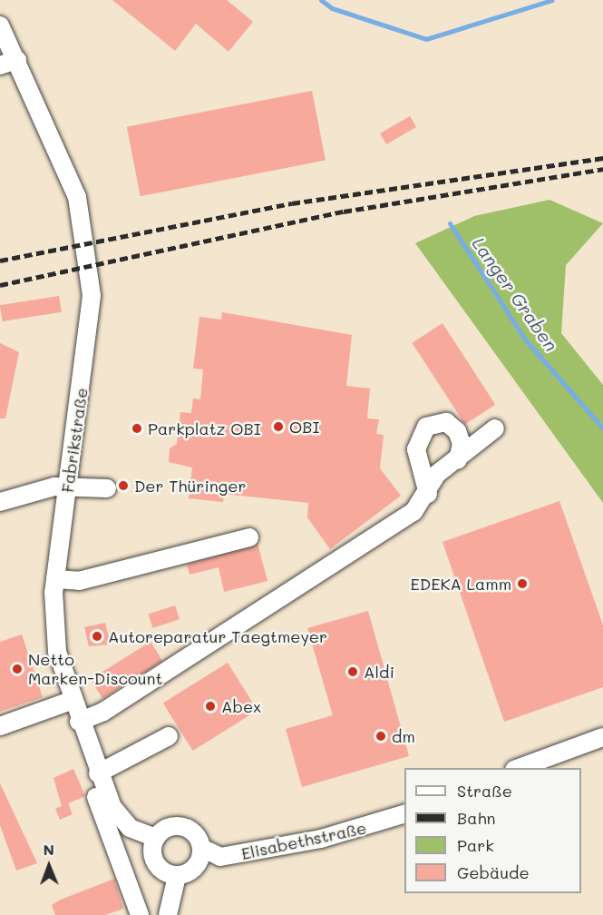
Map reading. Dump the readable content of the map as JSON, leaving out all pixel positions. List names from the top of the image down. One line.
{"streets":{"street":["Fabrikstraße","Elisabethstraße"]},"crossings":[["Fabrikstraße","Elisabethstraße"]],"water":["Langer Graben"],"places":["OBI","Parkplatz OBI","Der Thüringer","EDEKA Lamm","Autoreparatur Taegtmeyer","Netto Marken-Discount","Aldi","Abex","dm"],"legend":["Straße","Bahn","Park","Gebäude"],"north":"top"}
